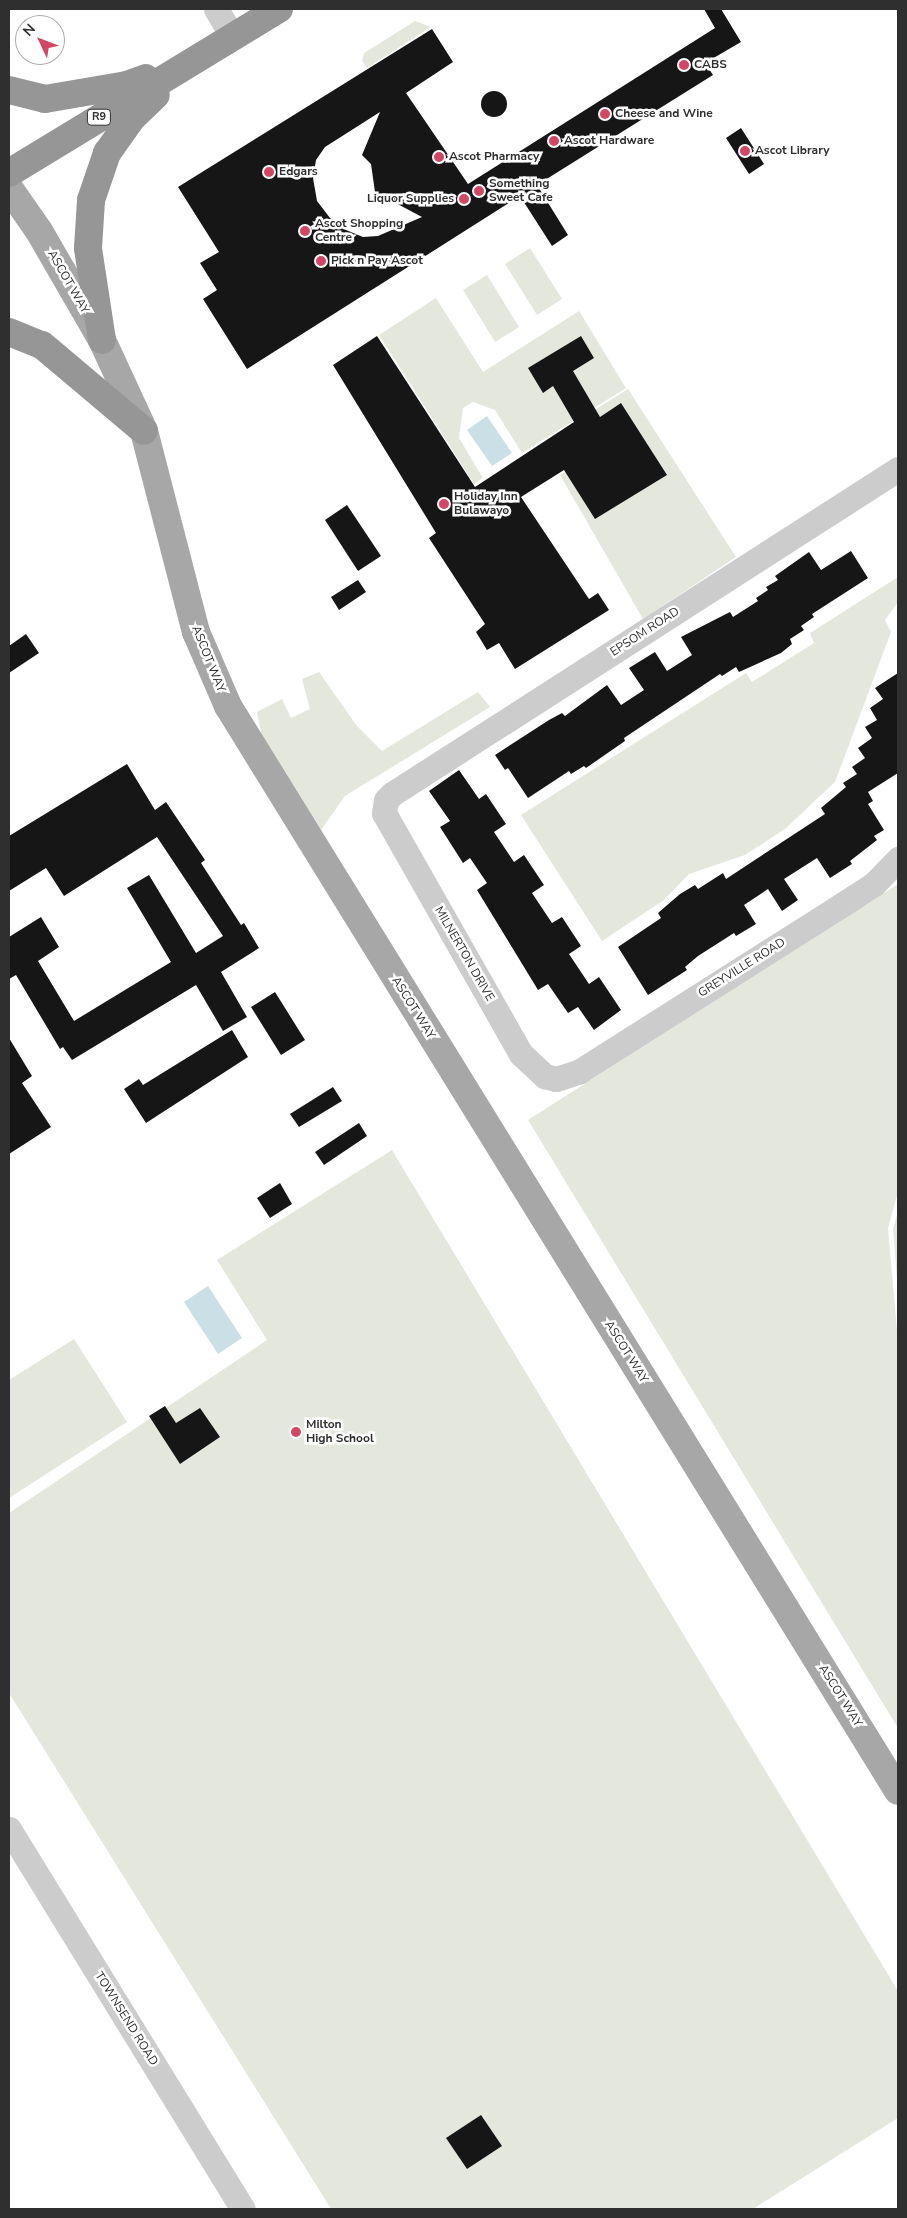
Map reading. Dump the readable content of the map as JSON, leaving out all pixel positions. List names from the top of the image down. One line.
{"streets":{"highway":["R9"],"main road":["ASCOT WAY"],"street":["EPSOM ROAD","MILNERTON DRIVE","GREYVILLE ROAD","TOWNSEND ROAD"]},"crossings":[["EPSOM ROAD","MILNERTON DRIVE"],["MILNERTON DRIVE","GREYVILLE ROAD"]],"places":["CABS","Cheese and Wine","Ascot Hardware","Ascot Library","Ascot Pharmacy","Edgars","Something Sweet Cafe","Liquor Supplies","Ascot Shopping Centre","Pick n Pay Ascot","Holiday Inn Bulawayo","Milton High School"],"north":"top left"}
